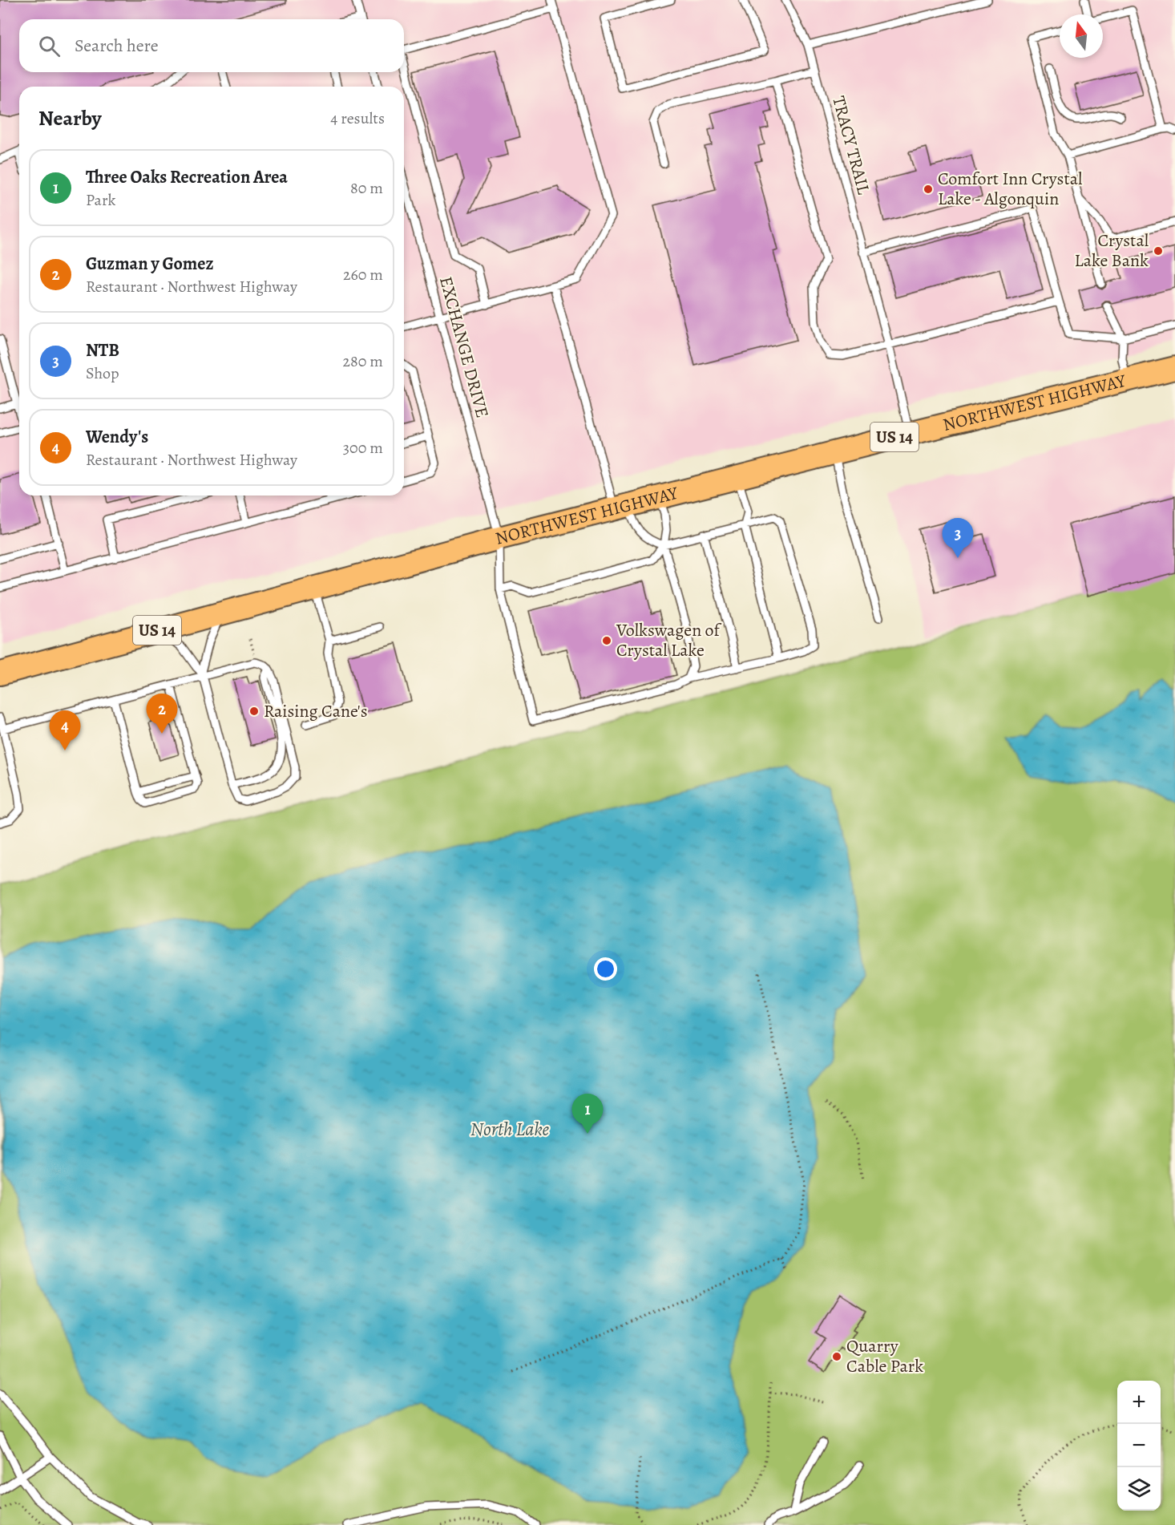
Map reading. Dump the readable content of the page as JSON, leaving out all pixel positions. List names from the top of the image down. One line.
{"streets":{"main road":["NORTHWEST HIGHWAY","US 14"],"lane":["TRACY TRAIL","EXCHANGE DRIVE"]},"crossings":[["TRACY TRAIL","NORTHWEST HIGHWAY"],["EXCHANGE DRIVE","NORTHWEST HIGHWAY"]],"water":["North Lake"],"places":["Comfort Inn Crystal Lake - Algonquin","Crystal Lake Bank","Volkswagen of Crystal Lake","Raising Cane's","Quarry Cable Park"],"north":"top","page":{"search":"Search here","heading":["Nearby","4 results"],"list":[{"mark":"1","name":"Three Oaks Recreation Area","note":"Park","value":"80 m"},{"mark":"2","name":"Guzman y Gomez","note":"Restaurant · Northwest Highway","value":"260 m"},{"mark":"3","name":"NTB","note":"Shop","value":"280 m"},{"mark":"4","name":"Wendy's","note":"Restaurant · Northwest Highway","value":"300 m"}],"pins":["3","2","4","1"],"map_buttons":["+","−"]}}
